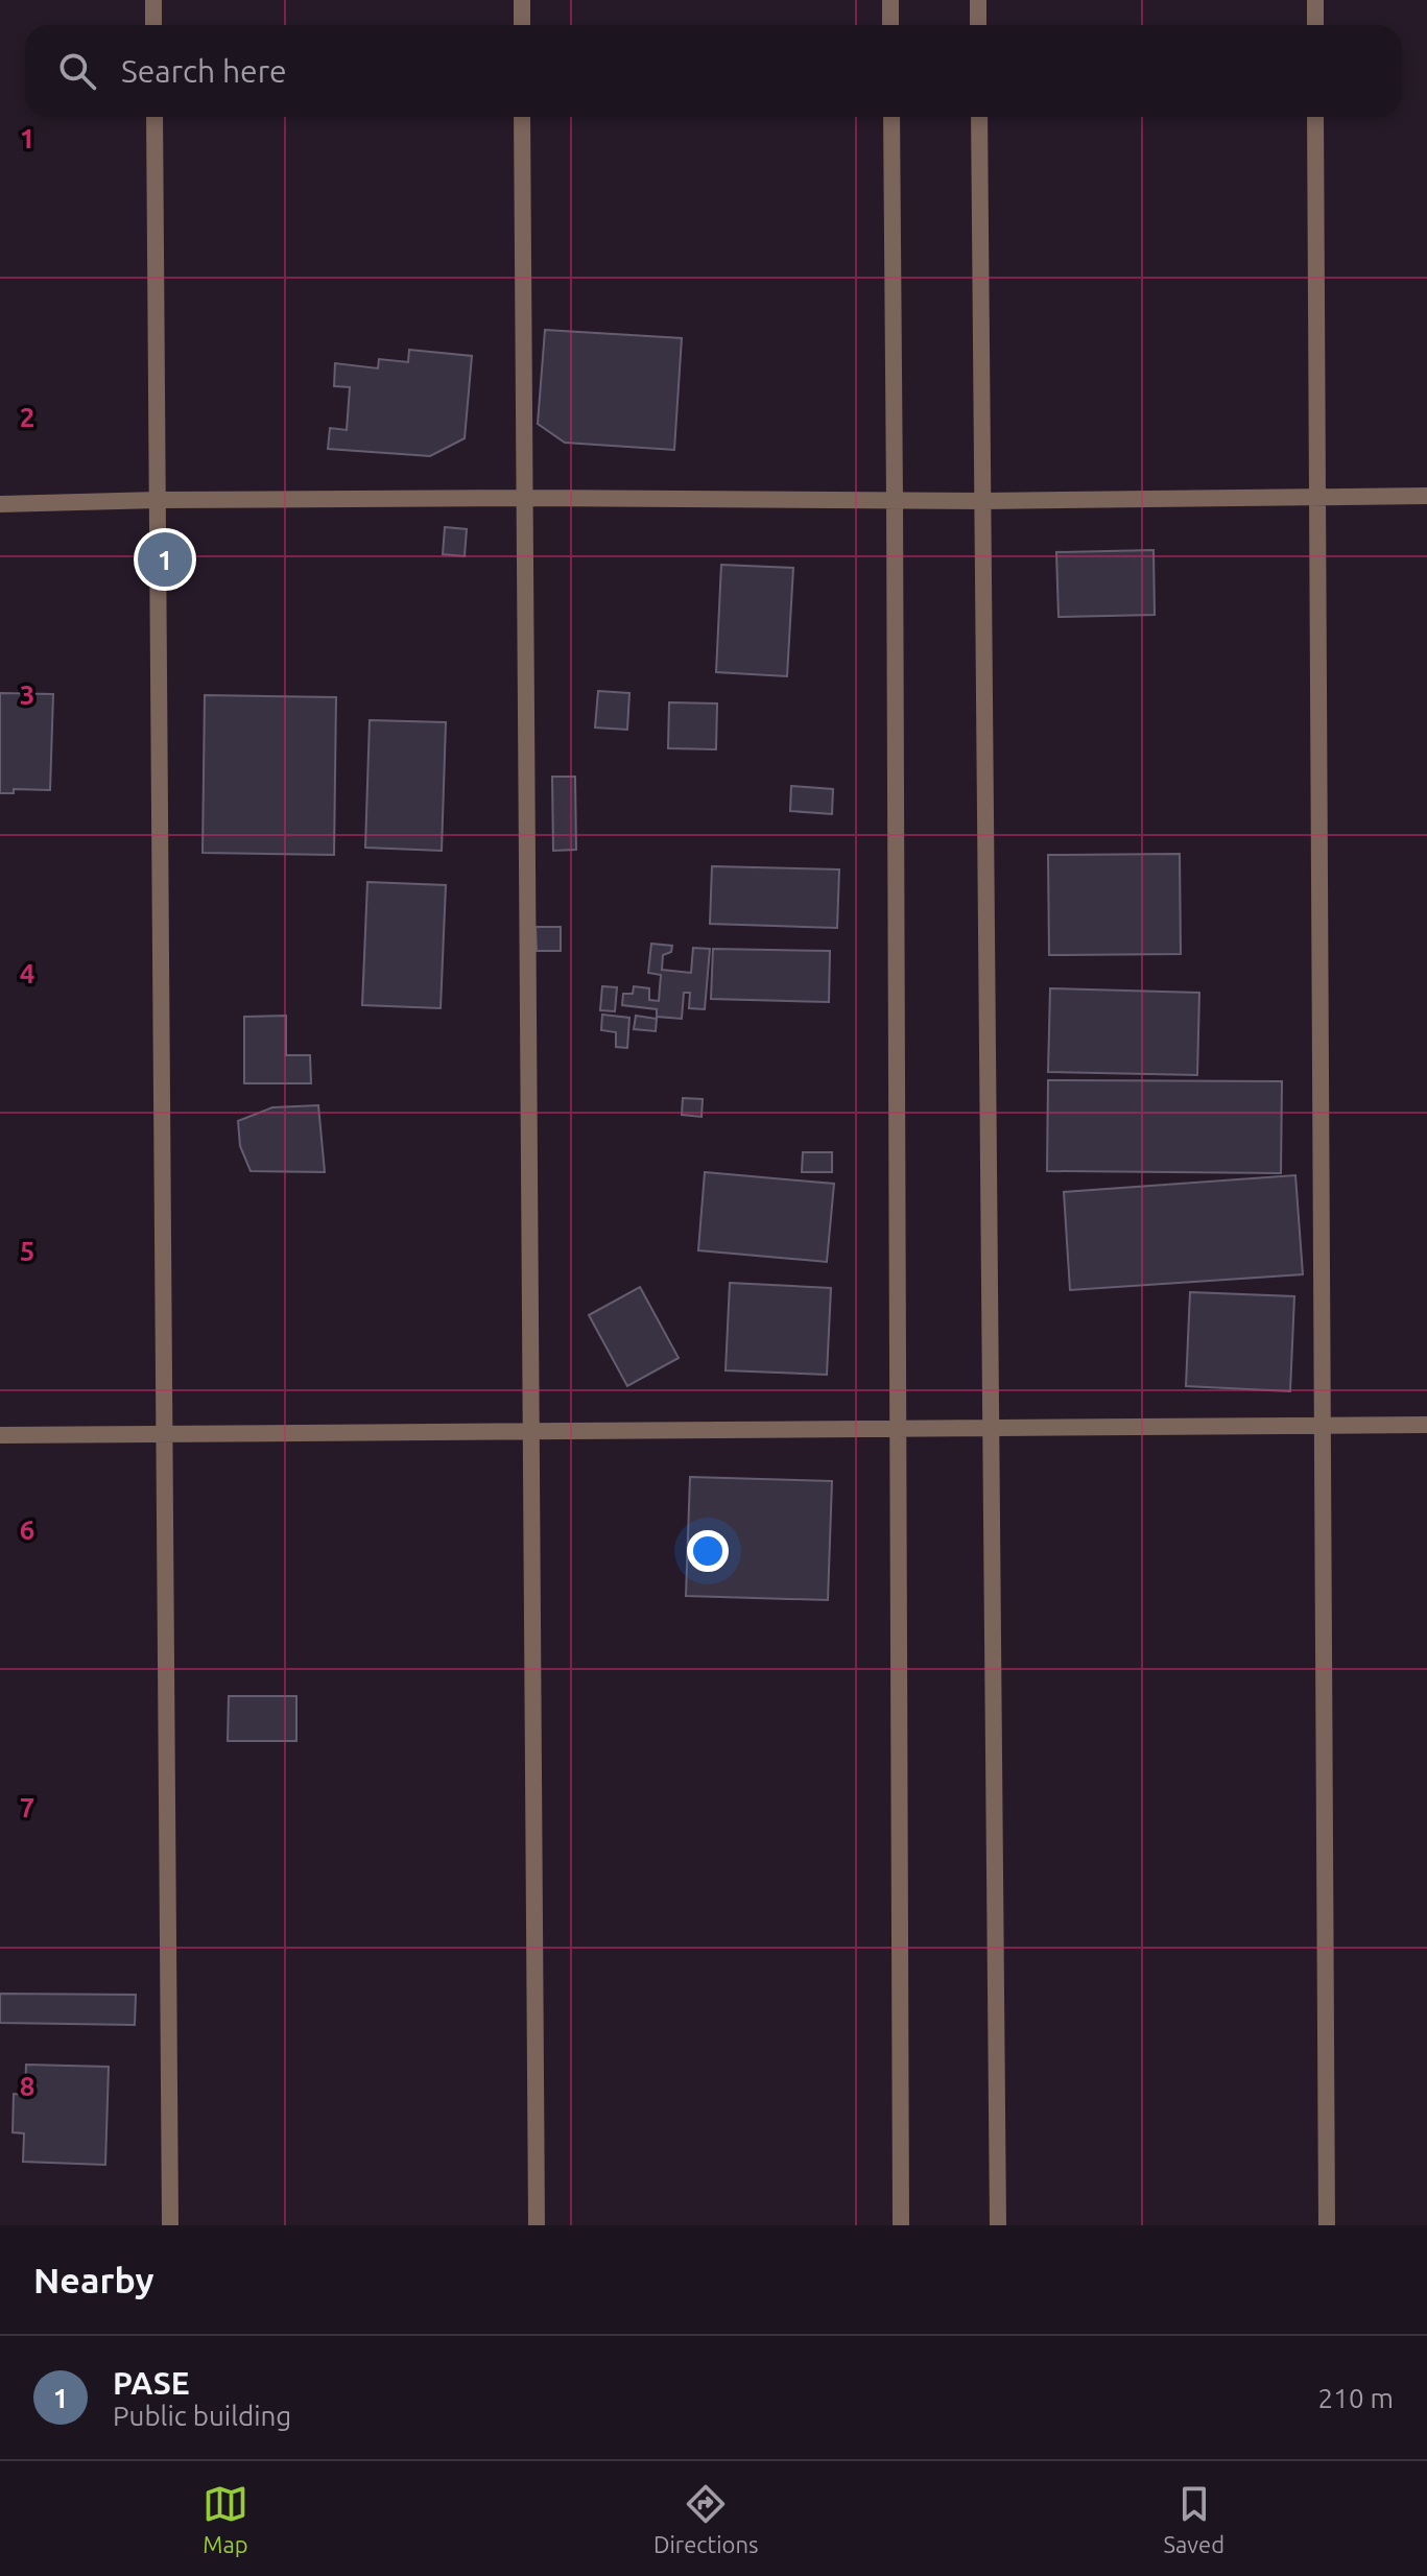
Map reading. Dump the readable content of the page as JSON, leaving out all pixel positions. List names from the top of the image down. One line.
{"page":{"search":"Search here","pins":"1","heading":"Nearby","list":[{"mark":"1","name":"PASE","note":"Public building","value":"210 m"}],"nav":["Map","Directions","Saved"]},"grid":{"rows":["1","2","3","4","5","6","7","8"]}}
